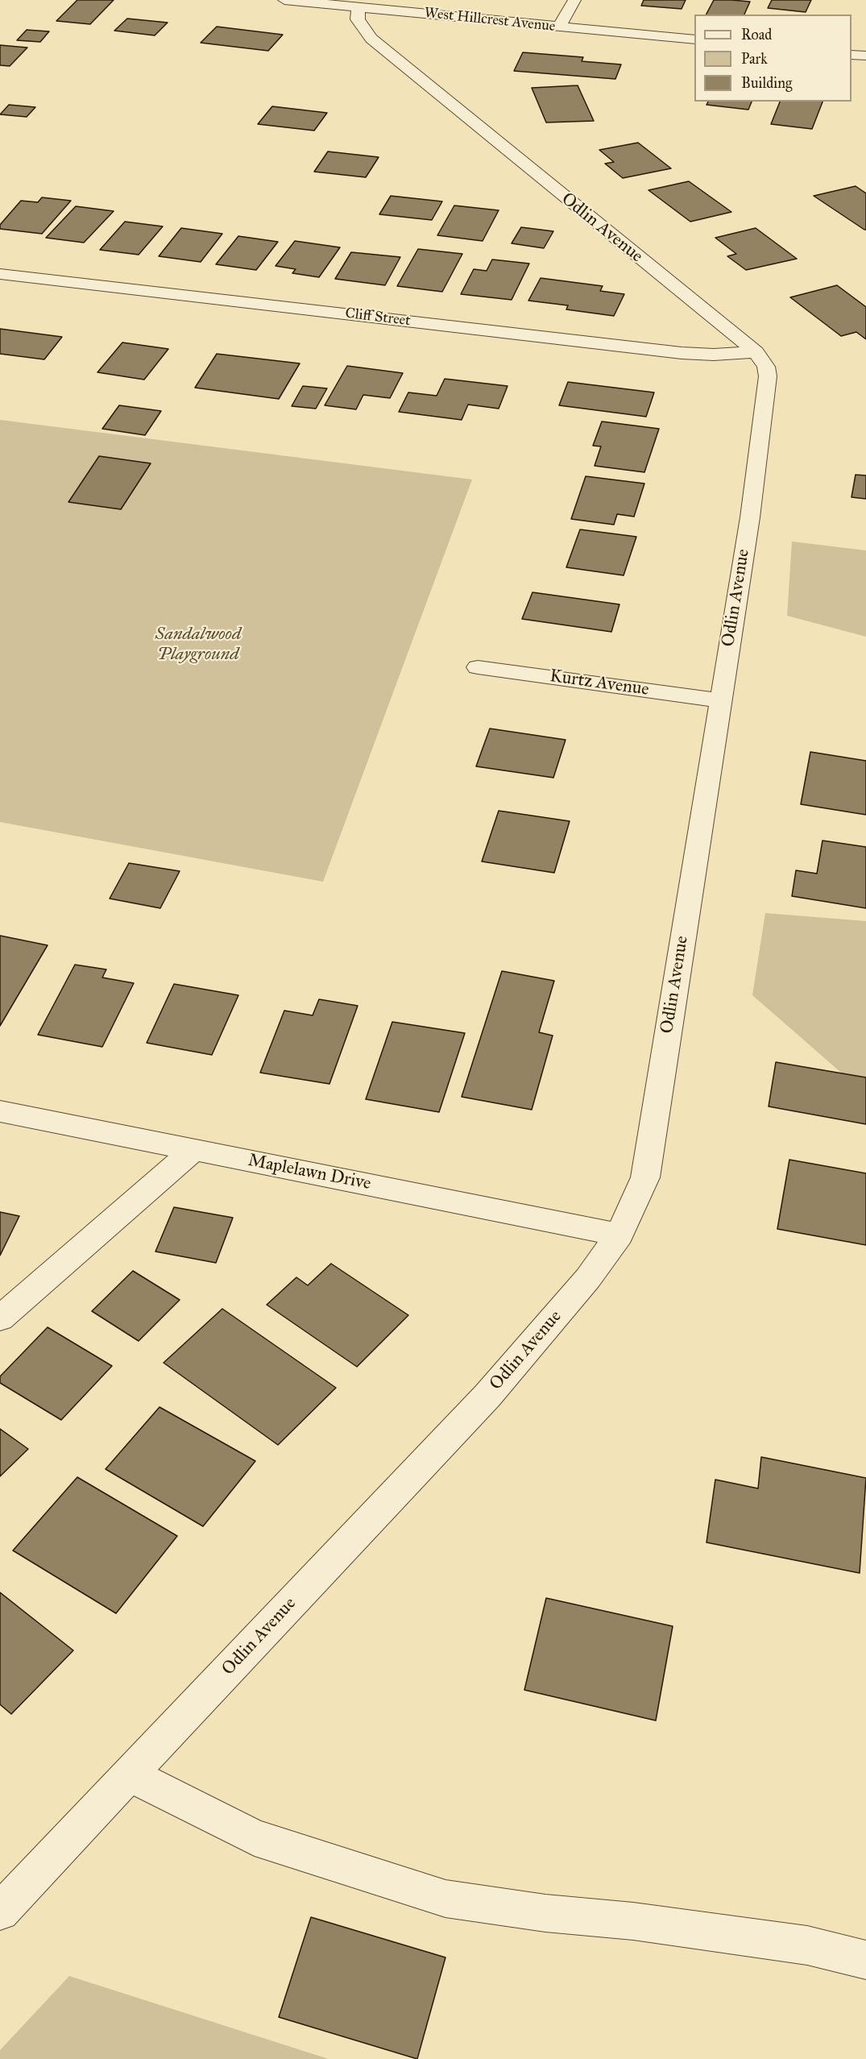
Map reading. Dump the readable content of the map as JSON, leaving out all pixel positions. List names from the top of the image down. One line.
{"streets":{"street":["West Hillcrest Avenue","Odlin Avenue","Cliff Street","Kurtz Avenue","Maplelawn Drive"]},"crossings":[["West Hillcrest Avenue","Odlin Avenue"],["Odlin Avenue","Cliff Street"],["Odlin Avenue","Kurtz Avenue"],["Odlin Avenue","Maplelawn Drive"]],"parks":["Sandalwood Playground"],"legend":["Road","Park","Building"]}
